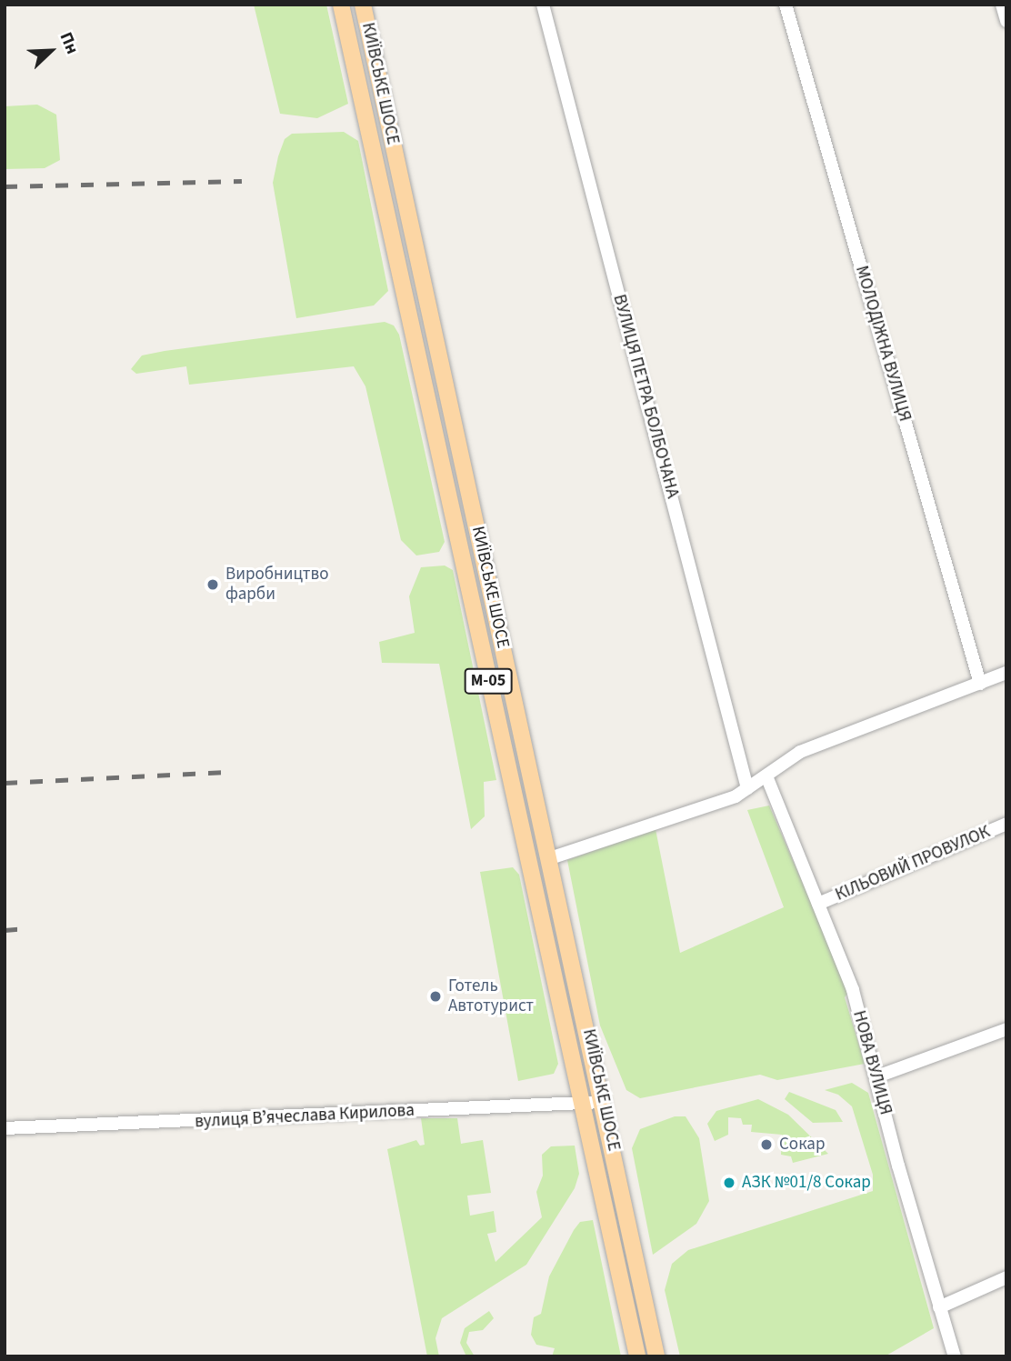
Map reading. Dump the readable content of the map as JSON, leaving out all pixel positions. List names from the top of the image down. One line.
{"streets":{"main road":["КИЇВСЬКЕ ШОСЕ","М-05"],"street":["МОЛОДІЖНА ВУЛИЦЯ","ВУЛИЦЯ ПЕТРА БОЛБОЧАНА","КІЛЬОВИЙ ПРОВУЛОК","НОВА ВУЛИЦЯ","вулиця Вʼячеслава Кирилова"]},"crossings":[["КИЇВСЬКЕ ШОСЕ","вулиця Вʼячеслава Кирилова"],["М-05","вулиця Вʼячеслава Кирилова"],["КІЛЬОВИЙ ПРОВУЛОК","НОВА ВУЛИЦЯ"]],"places":["Виробництво фарби","Готель Автотурист","Сокар","АЗК №01/8 Сокар"],"north":"top right"}
